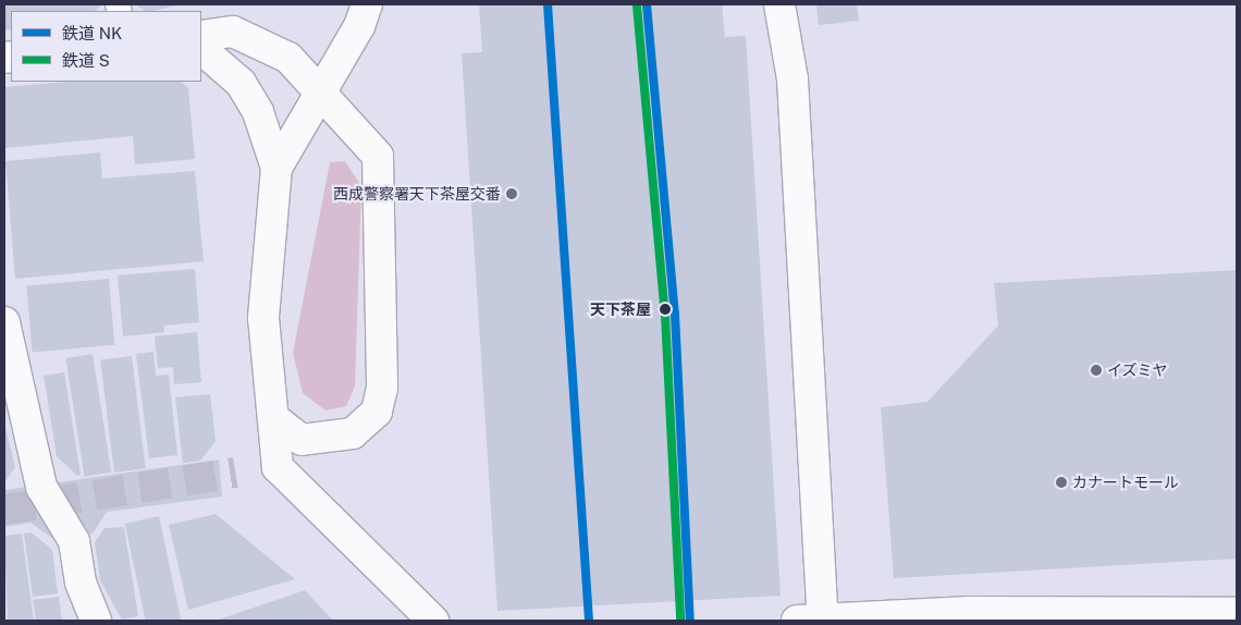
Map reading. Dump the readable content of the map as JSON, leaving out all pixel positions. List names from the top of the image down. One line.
{"places":["西成警察署天下茶屋交番","天下茶屋","イズミヤ","カナートモール"],"lines":["rail line NK","rail line S"],"legend":["鉄道 NK","鉄道 S"]}
